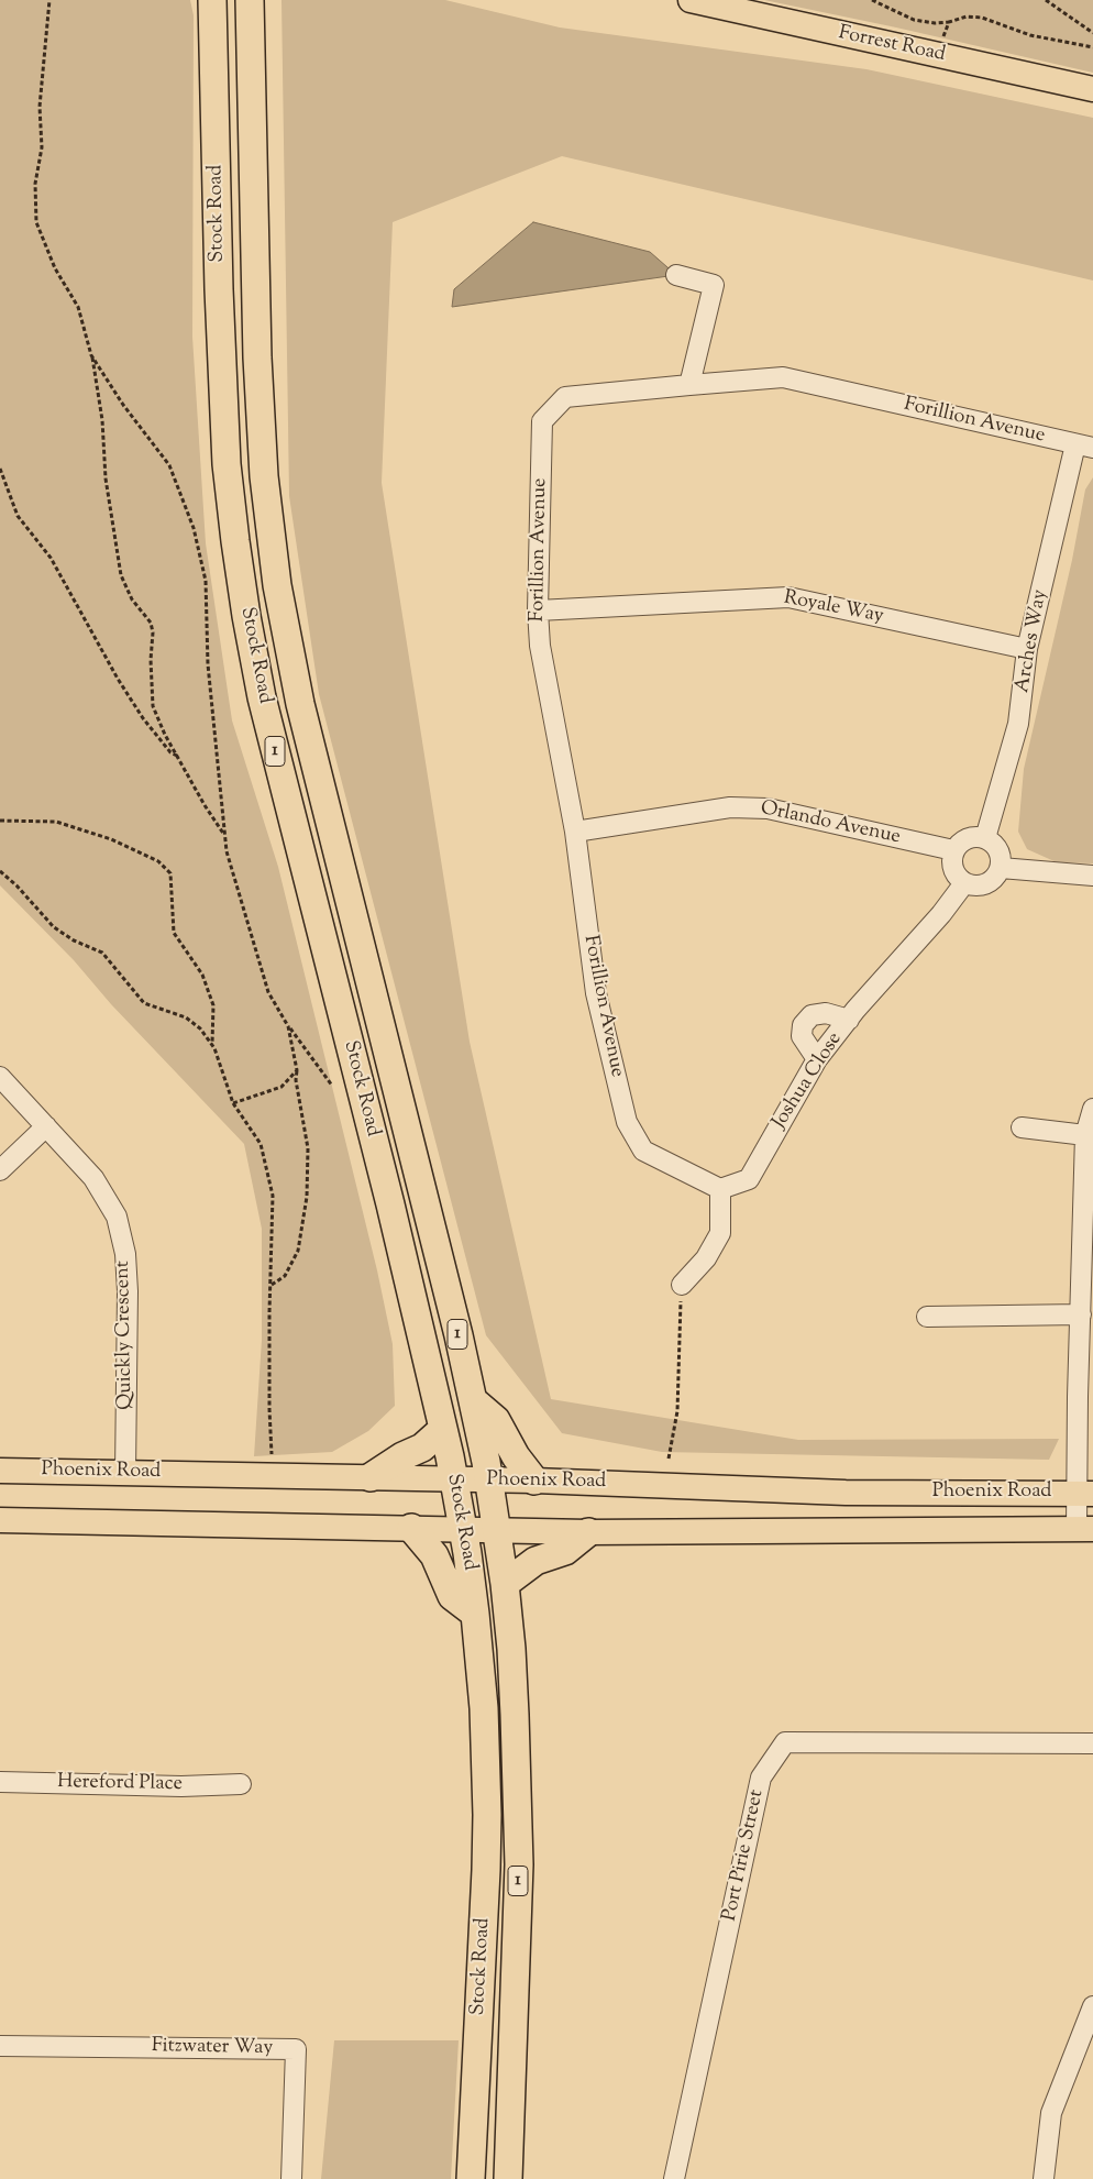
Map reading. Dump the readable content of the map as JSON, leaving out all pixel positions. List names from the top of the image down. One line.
{"streets":{"highway":["Stock Road","1"],"main road":["Forrest Road","Phoenix Road"],"street":["Forillion Avenue","Royale Way","Arches Way","Orlando Avenue","Joshua Close","Quickly Crescent","Hereford Place","Port Pirie Street","Fitzwater Way"]},"crossings":[["Stock Road","Phoenix Road"],["Forillion Avenue","Royale Way"],["Forillion Avenue","Arches Way"],["Forillion Avenue","Orlando Avenue"],["Forillion Avenue","Joshua Close"],["Royale Way","Arches Way"],["Arches Way","Orlando Avenue"],["Arches Way","Joshua Close"],["Orlando Avenue","Joshua Close"],["Quickly Crescent","Phoenix Road"]]}
